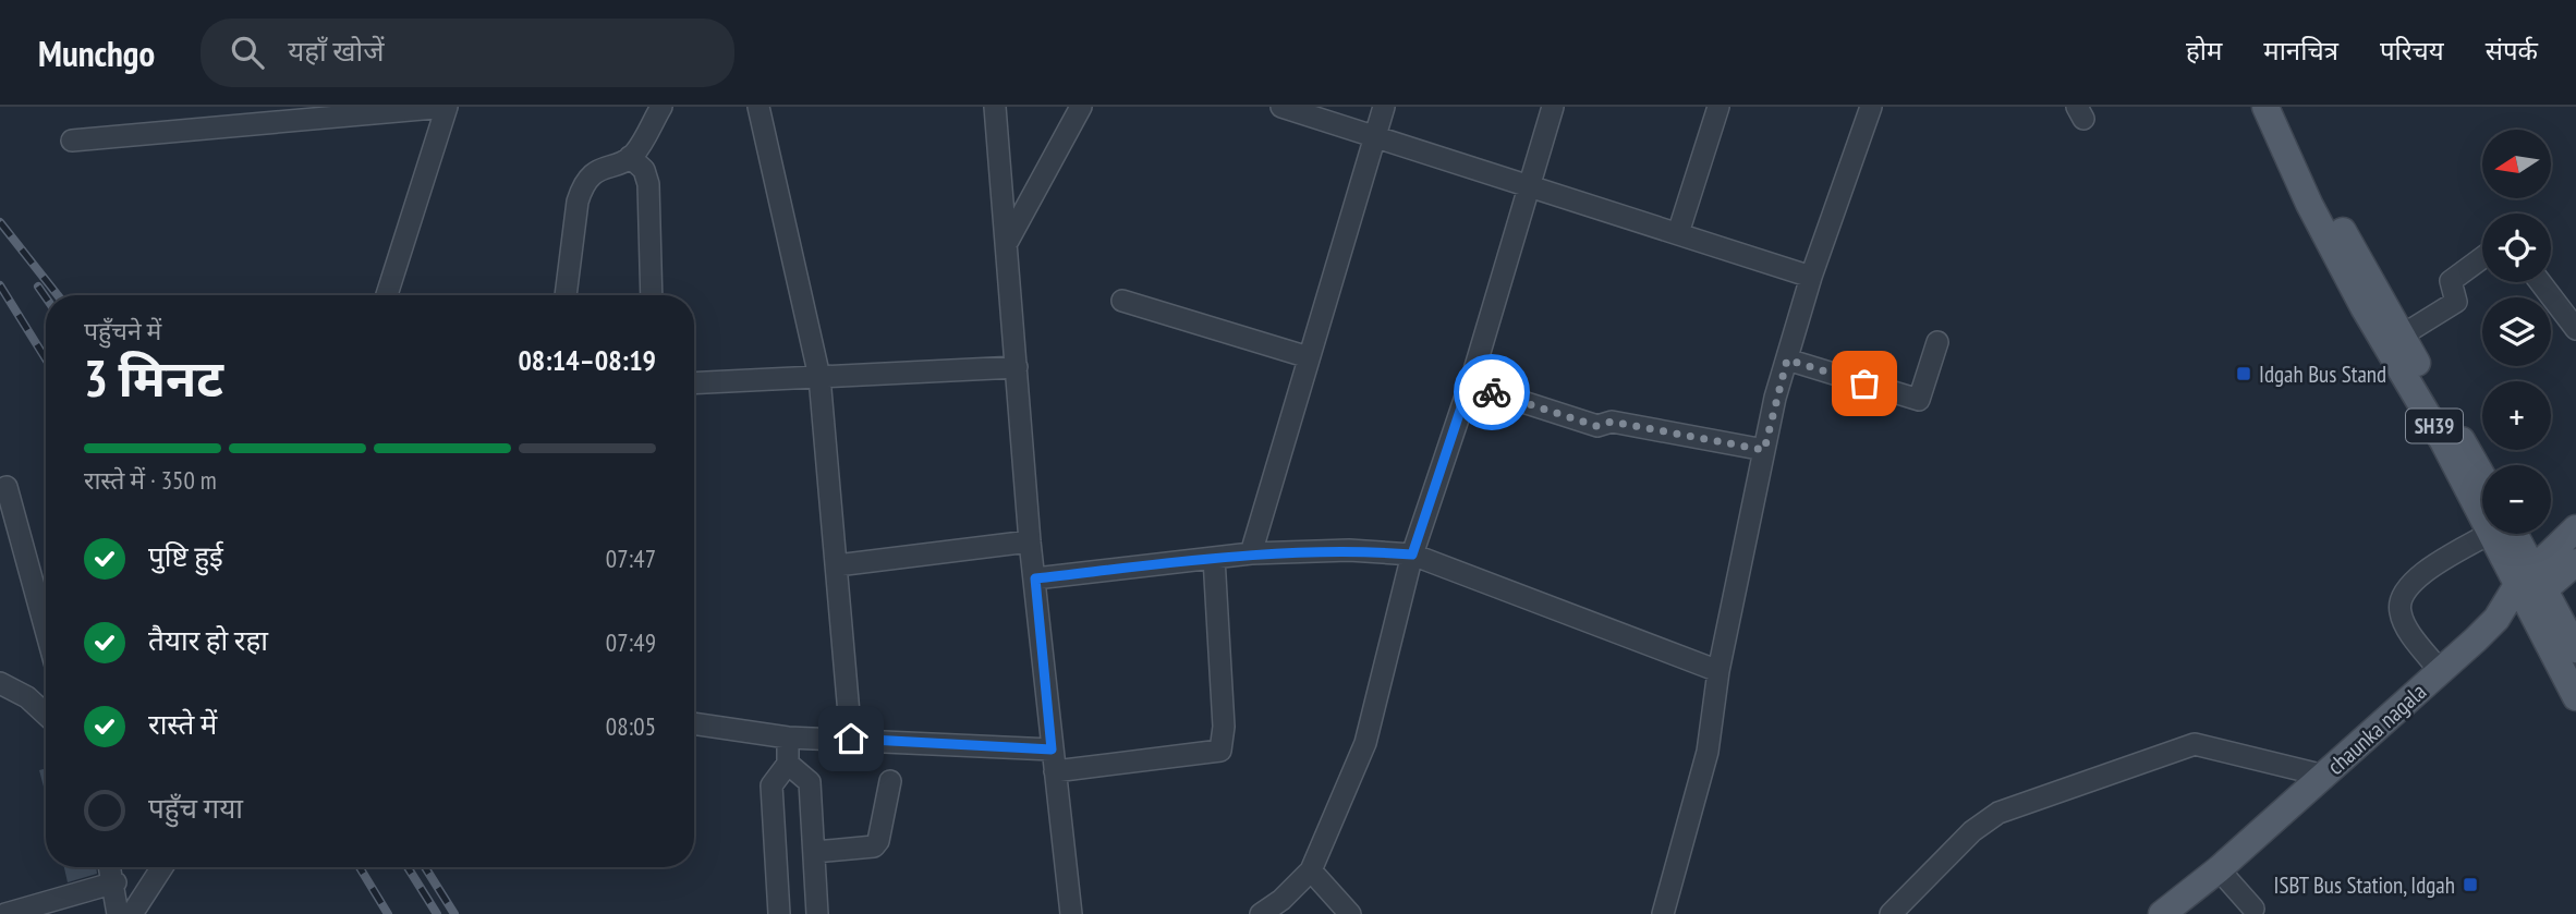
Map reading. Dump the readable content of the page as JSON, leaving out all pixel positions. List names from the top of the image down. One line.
{"streets":{"main road":["SH39","chaunka nagala"]},"crossings":[["SH39","chaunka nagala"]],"places":{"transit":["Idgah Bus Stand","ISBT Bus Station, Idgah"]},"north":"left","page":{"header":"Munchgo","search":"यहाँ खोजें","nav":["होम","मानचित्र","परिचय","संपर्क"],"map_buttons":["+","−"],"heading":["3 मिनट","पहुँचने में","08:14–08:19"],"bar":"रास्ते में · 350 m","list":[["पुष्टि हुई","07:47"],["तैयार हो रहा","07:49"],["रास्ते में","08:05"],"पहुँच गया"]}}
